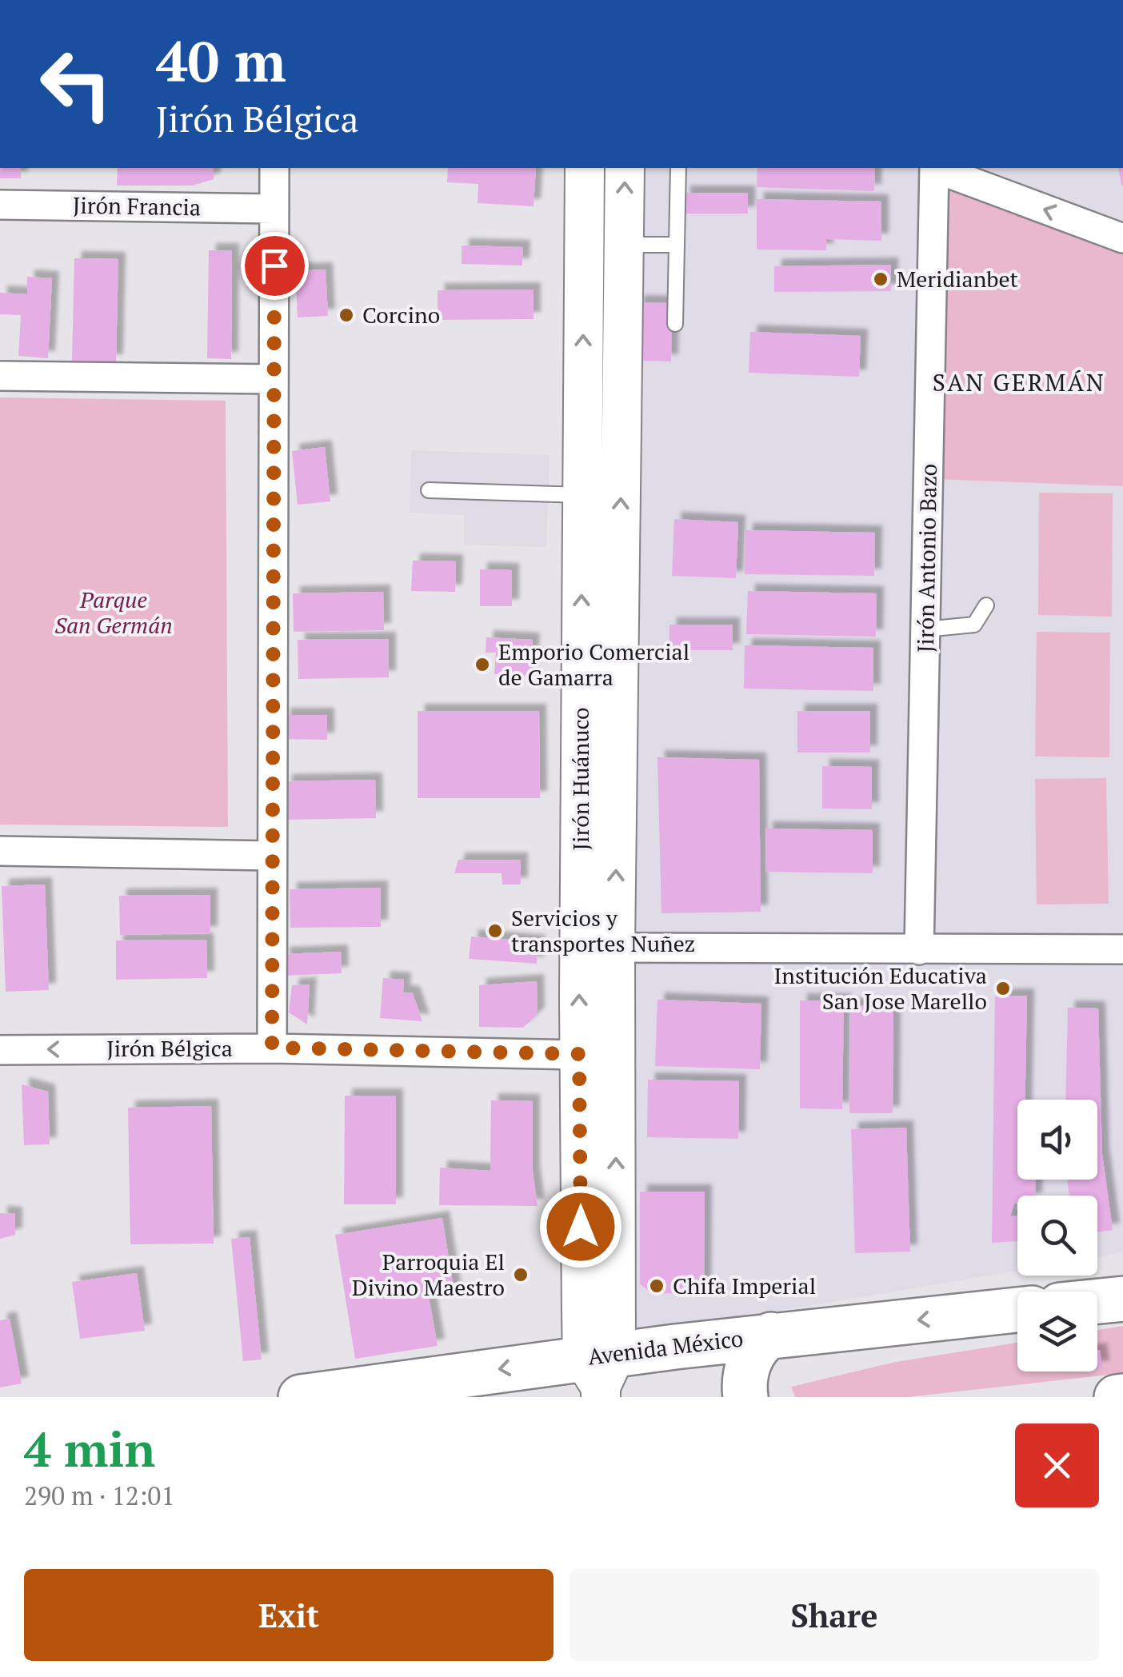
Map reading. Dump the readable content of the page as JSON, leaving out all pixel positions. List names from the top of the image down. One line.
{"streets":{"main road":["Avenida México"],"street":["Jirón Francia","Jirón Antonio Bazo","Jirón Huánuco","Jirón Bélgica"]},"crossings":[["Jirón Huánuco","Jirón Bélgica"],["Jirón Huánuco","Avenida México"]],"one_way":["Avenida México"],"districts":["SAN GERMÁN"],"parks":["Parque San Germán"],"places":["Meridianbet","Corcino","Emporio Comercial de Gamarra","Servicios y transportes Nuñez","Institución Educativa San Jose Marello","Parroquia El Divino Maestro","Chifa Imperial"],"page":{"turn":["40 m","Jirón Bélgica"],"heading":["4 min","290 m · 12:01"],"buttons":["Exit","Share"]}}
